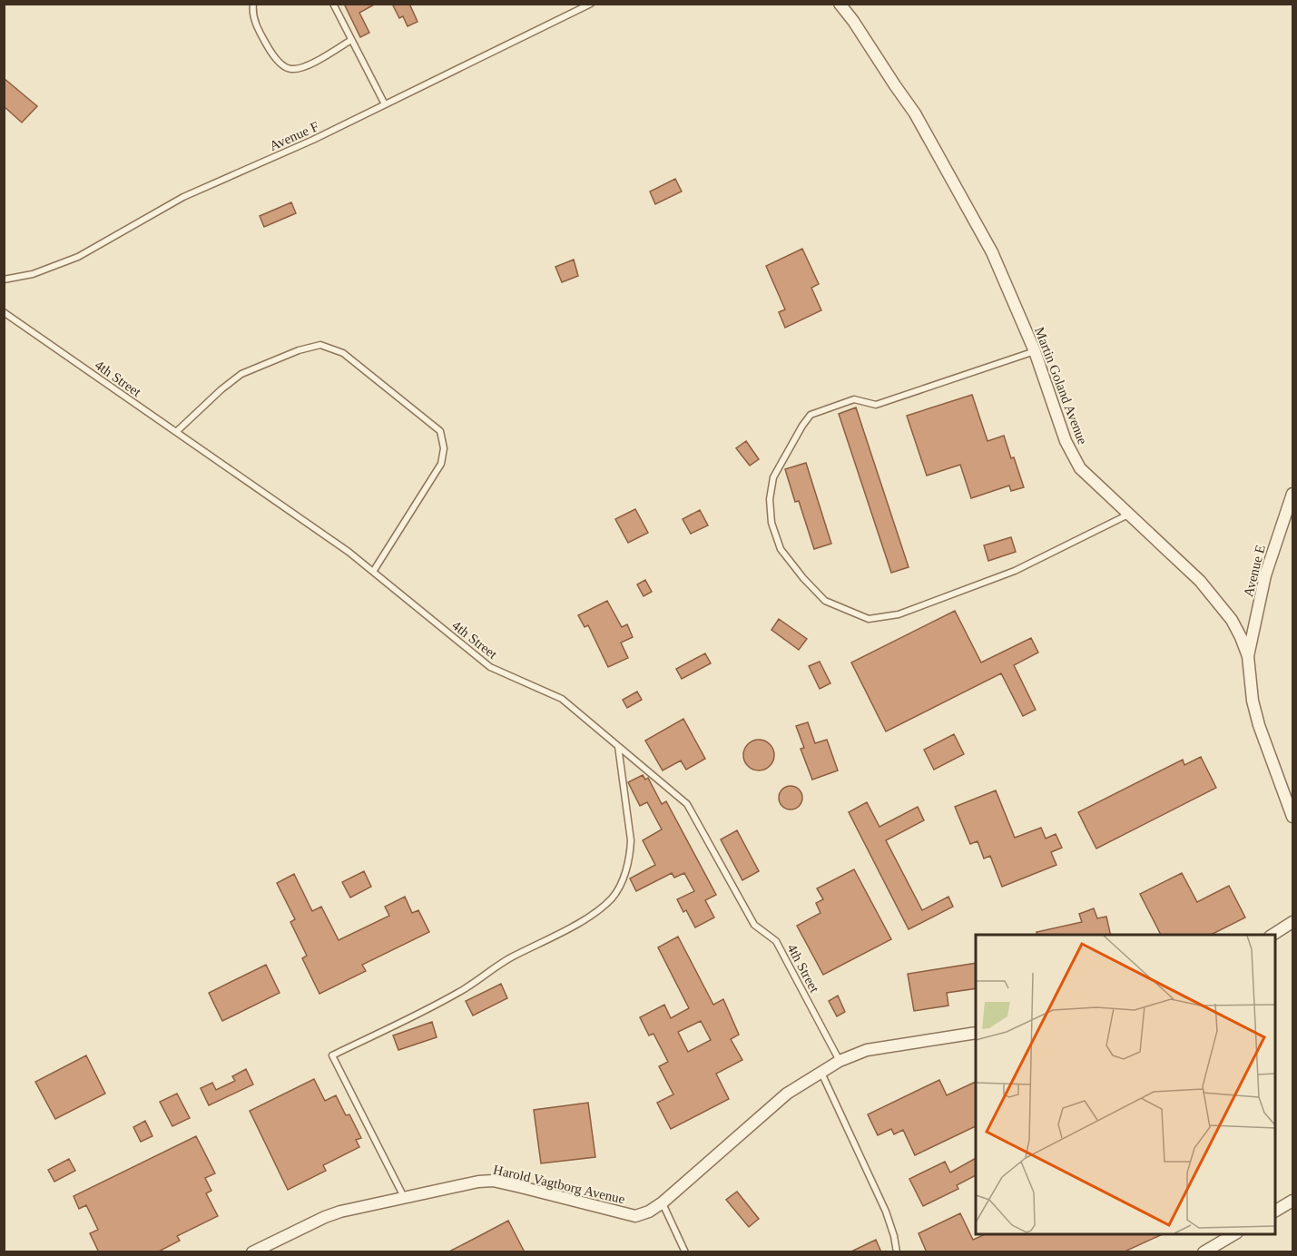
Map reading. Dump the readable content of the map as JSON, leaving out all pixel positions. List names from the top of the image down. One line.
{"streets":{"street":["Martin Goland Avenue","Avenue E","Harold Vagtborg Avenue"],"lane":["Avenue F","4th Street"]},"crossings":[["4th Street","Harold Vagtborg Avenue"],["Martin Goland Avenue","Avenue E"]]}
